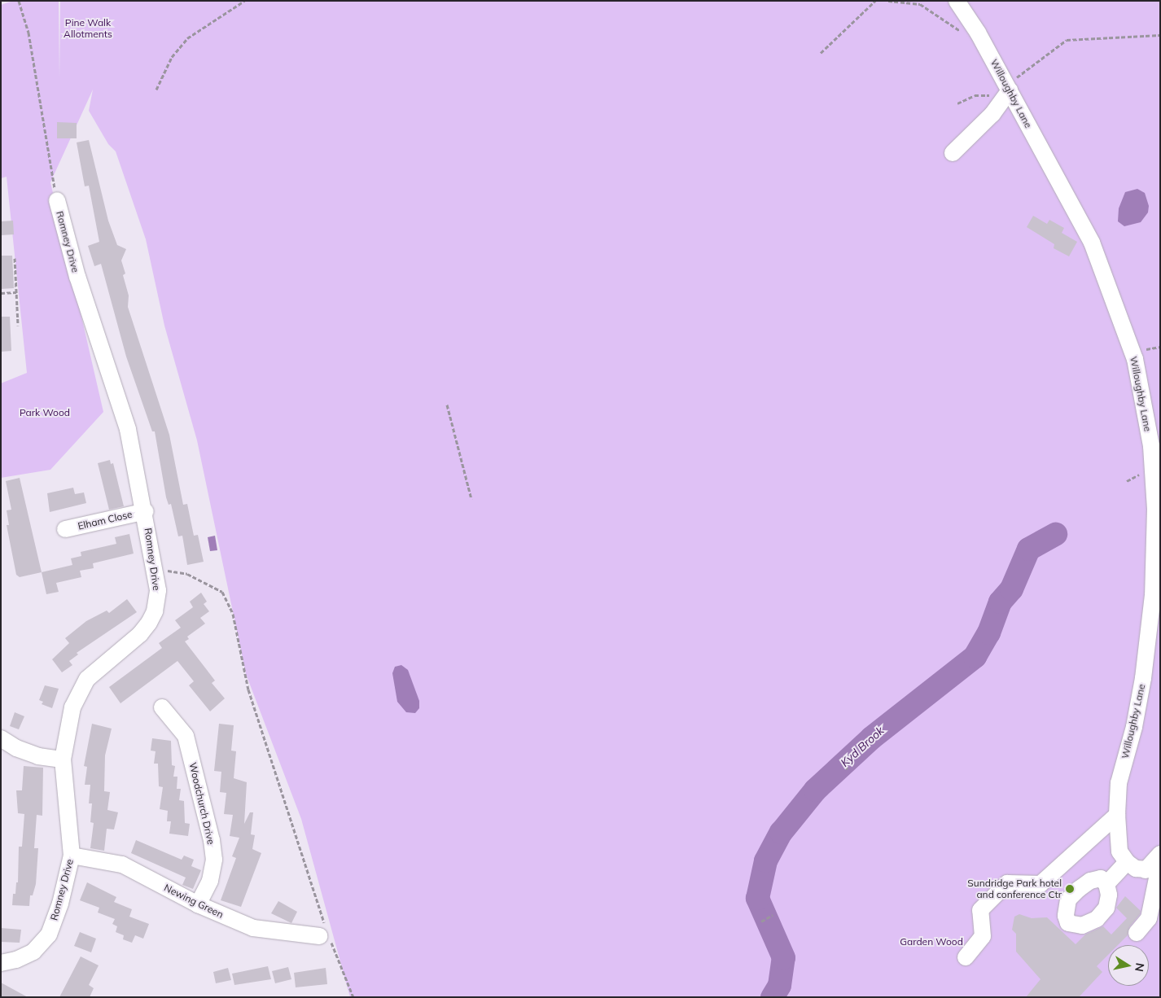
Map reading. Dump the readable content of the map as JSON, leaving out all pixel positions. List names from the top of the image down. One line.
{"streets":{"street":["Willoughby Lane","Romney Drive","Elham Close","Woodchurch Drive","Newing Green"]},"crossings":[["Romney Drive","Elham Close"],["Romney Drive","Newing Green"],["Woodchurch Drive","Newing Green"]],"water":["Kyd Brook"],"parks":["Pine Walk Allotments","Park Wood","Garden Wood"],"places":["Sundridge Park hotel and conference Ctr"],"north":"right"}
